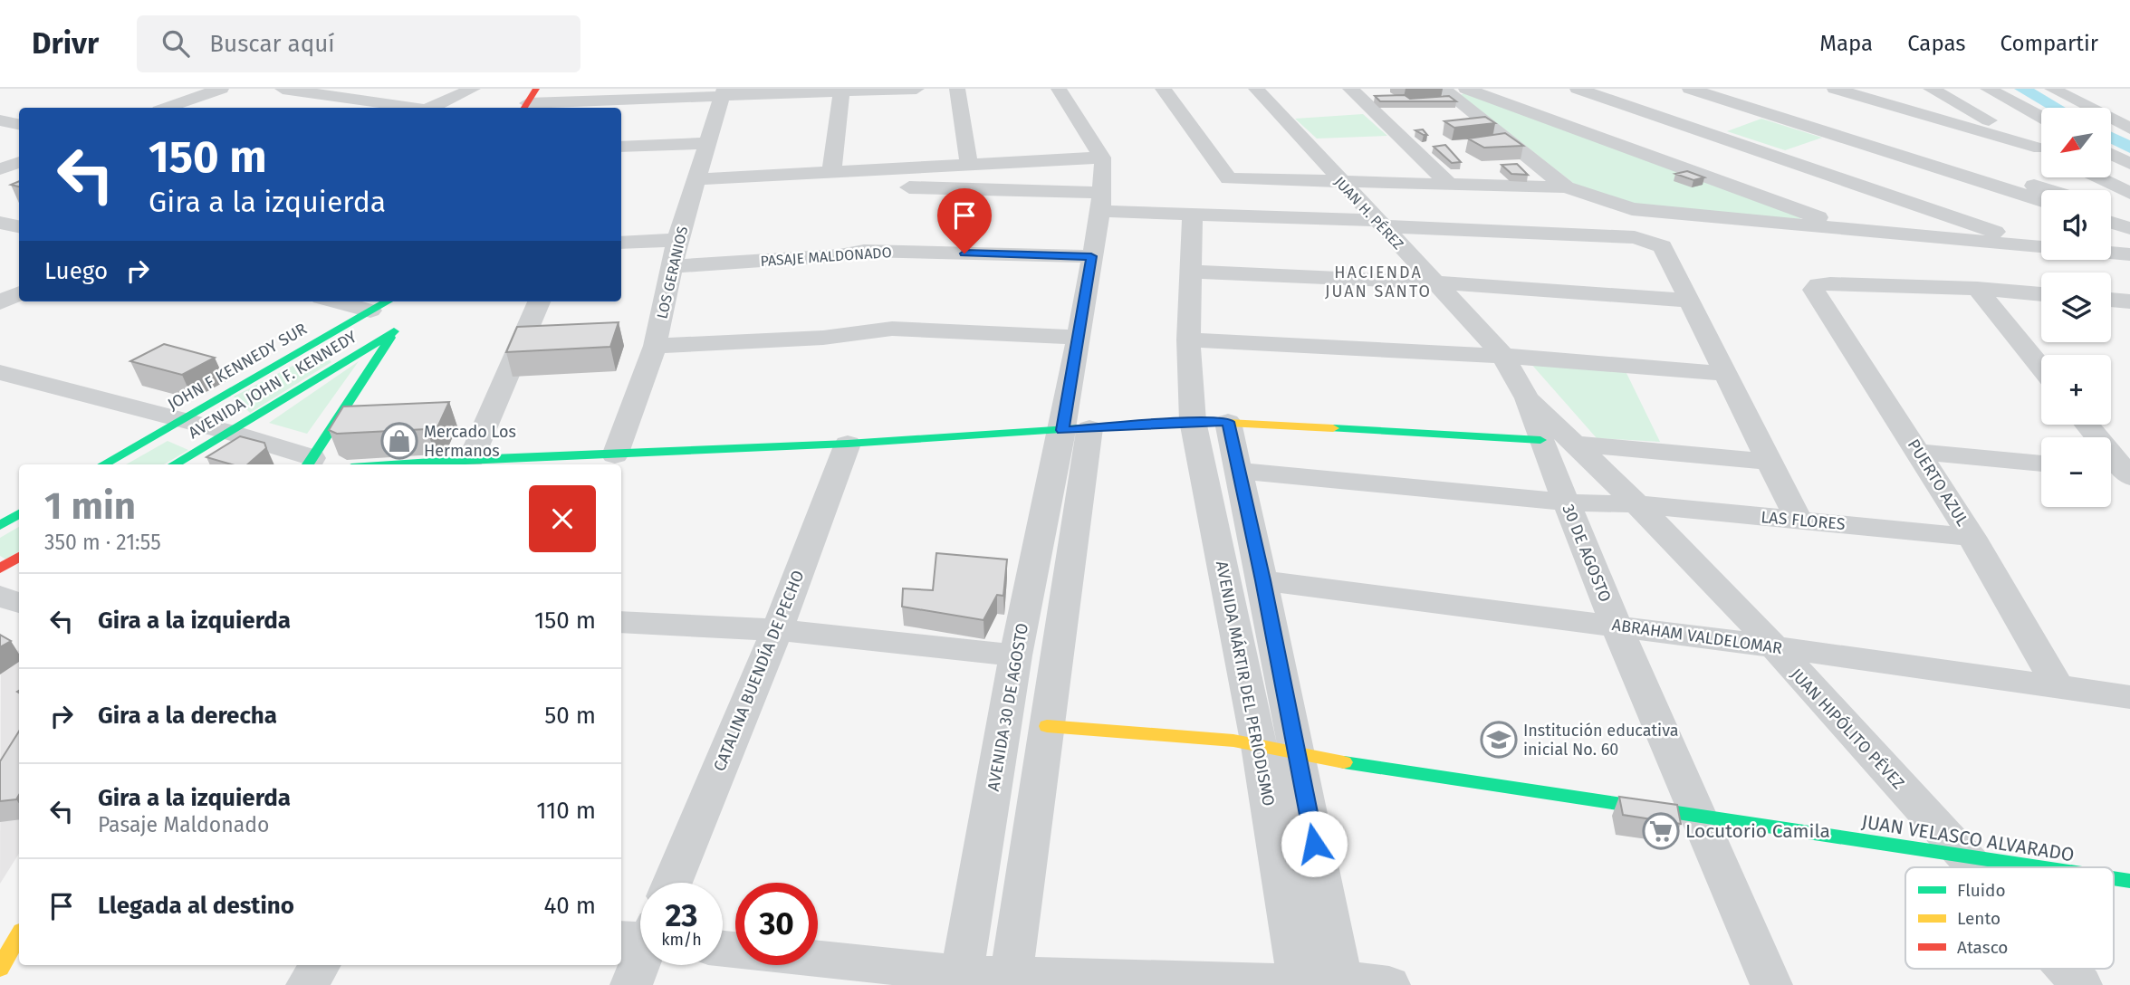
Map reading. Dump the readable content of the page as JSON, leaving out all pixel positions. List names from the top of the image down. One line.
{"streets":{"street":["JUAN H. PÉREZ","PASAJE MALDONADO","LOS GERANIOS","JOHN F KENNEDY SUR","AVENIDA JOHN F. KENNEDY","PUERTO AZUL","LAS FLORES","30 DE AGOSTO","ABRAHAM VALDELOMAR","CATALINA BUENDÍA DE PECHO","AVENIDA MÁRTIR DEL PERIODISMO","AVENIDA 30 DE AGOSTO","JUAN HIPÓLITO PÉVEZ","JUAN VELASCO ALVARADO"]},"crossings":[["JUAN H. PÉREZ","30 DE AGOSTO"],["JUAN H. PÉREZ","JUAN HIPÓLITO PÉVEZ"],["PASAJE MALDONADO","LOS GERANIOS"],["PUERTO AZUL","LAS FLORES"],["PUERTO AZUL","ABRAHAM VALDELOMAR"],["LAS FLORES","30 DE AGOSTO"],["LAS FLORES","JUAN HIPÓLITO PÉVEZ"],["30 DE AGOSTO","ABRAHAM VALDELOMAR"],["30 DE AGOSTO","JUAN HIPÓLITO PÉVEZ"],["30 DE AGOSTO","JUAN VELASCO ALVARADO"],["ABRAHAM VALDELOMAR","JUAN HIPÓLITO PÉVEZ"],["AVENIDA MÁRTIR DEL PERIODISMO","JUAN VELASCO ALVARADO"],["JUAN HIPÓLITO PÉVEZ","JUAN VELASCO ALVARADO"]],"districts":["HACIENDA JUAN SANTO"],"places":{"shop":["Mercado Los Hermanos"],"school or university":["Institución educativa inicial No. 60"],"supermarket":["Locutorio Camila"]},"legend":["Fluido","Lento","Atasco"],"north":"bottom left","page":{"header":"Drivr","search":"Buscar aquí","nav":["Mapa","Capas","Compartir"],"map_buttons":["+","−"],"turn":["150 m","Gira a la izquierda"],"then":"Luego","heading":["1 min","350 m · 21:55"],"list":[{"name":"Gira a la izquierda","value":"150 m"},{"name":"Gira a la derecha","value":"50 m"},{"name":"Gira a la izquierda","note":"Pasaje Maldonado","value":"110 m"},{"name":"Llegada al destino","value":"40 m"}],"speed":"23 km/h","limit":"30"}}
